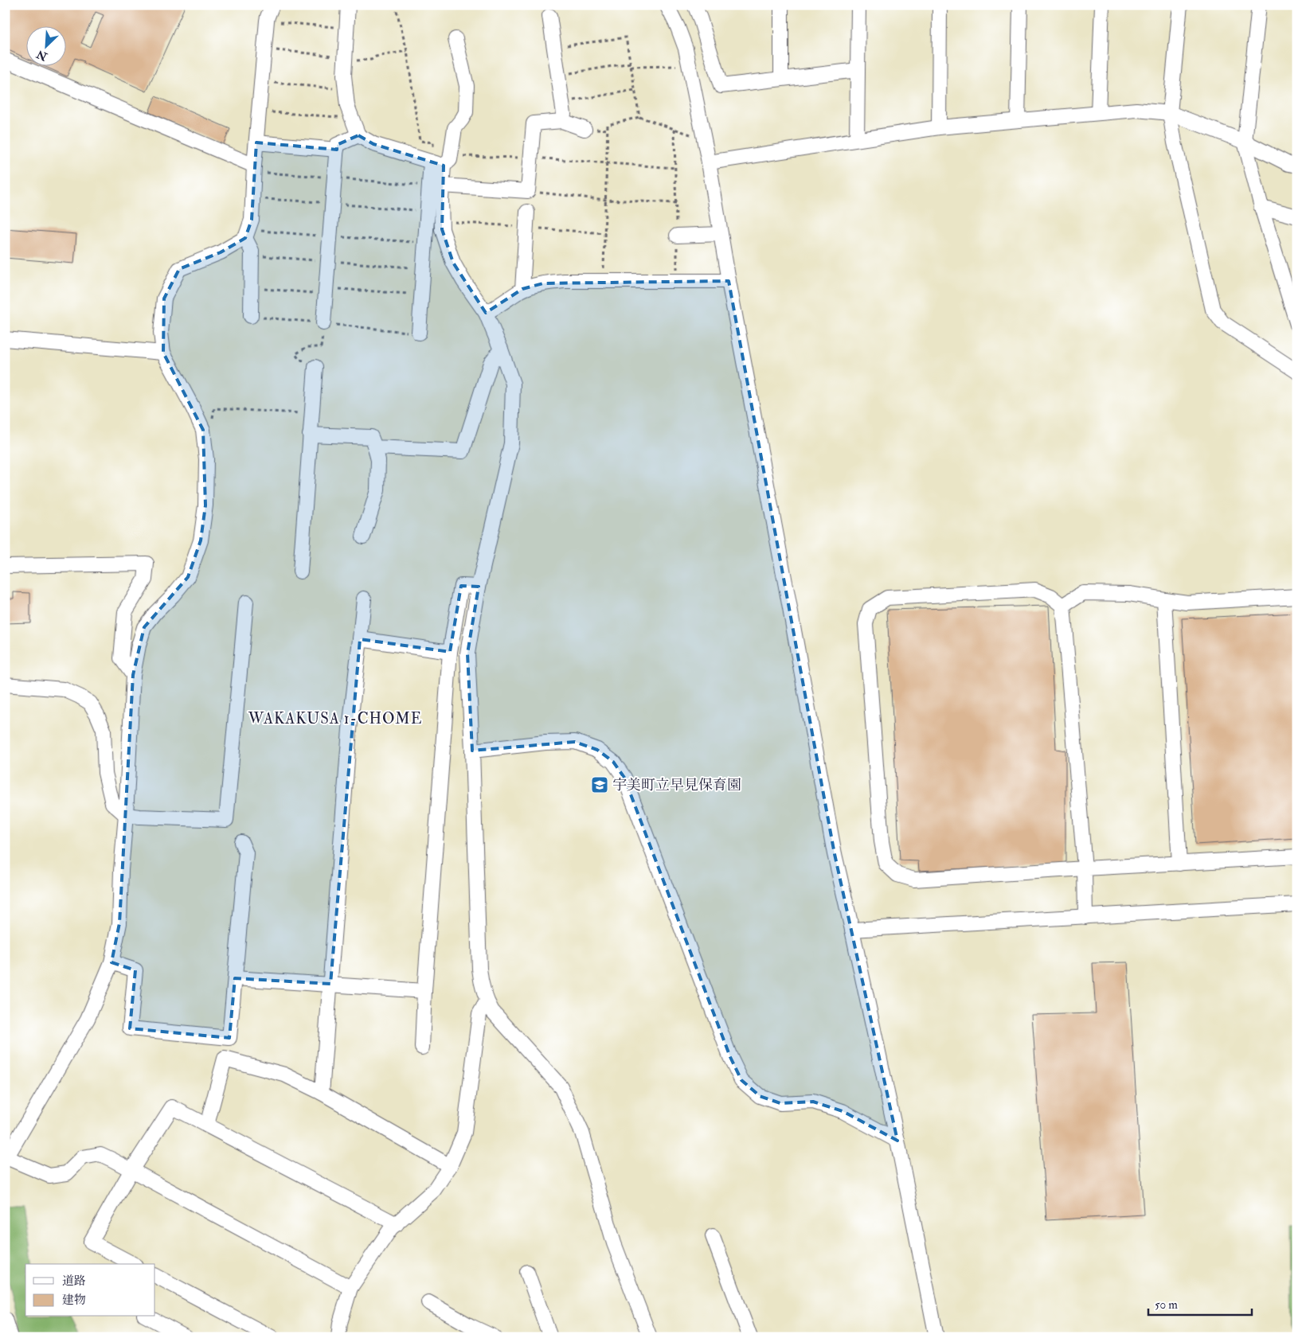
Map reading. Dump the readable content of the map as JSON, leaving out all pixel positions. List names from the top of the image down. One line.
{"districts":["WAKAKUSA 1-CHOME"],"places":{"school or university":["宇美町立早見保育園"]},"legend":["道路","建物"],"scale_bar":"50 m","north":"bottom left"}
